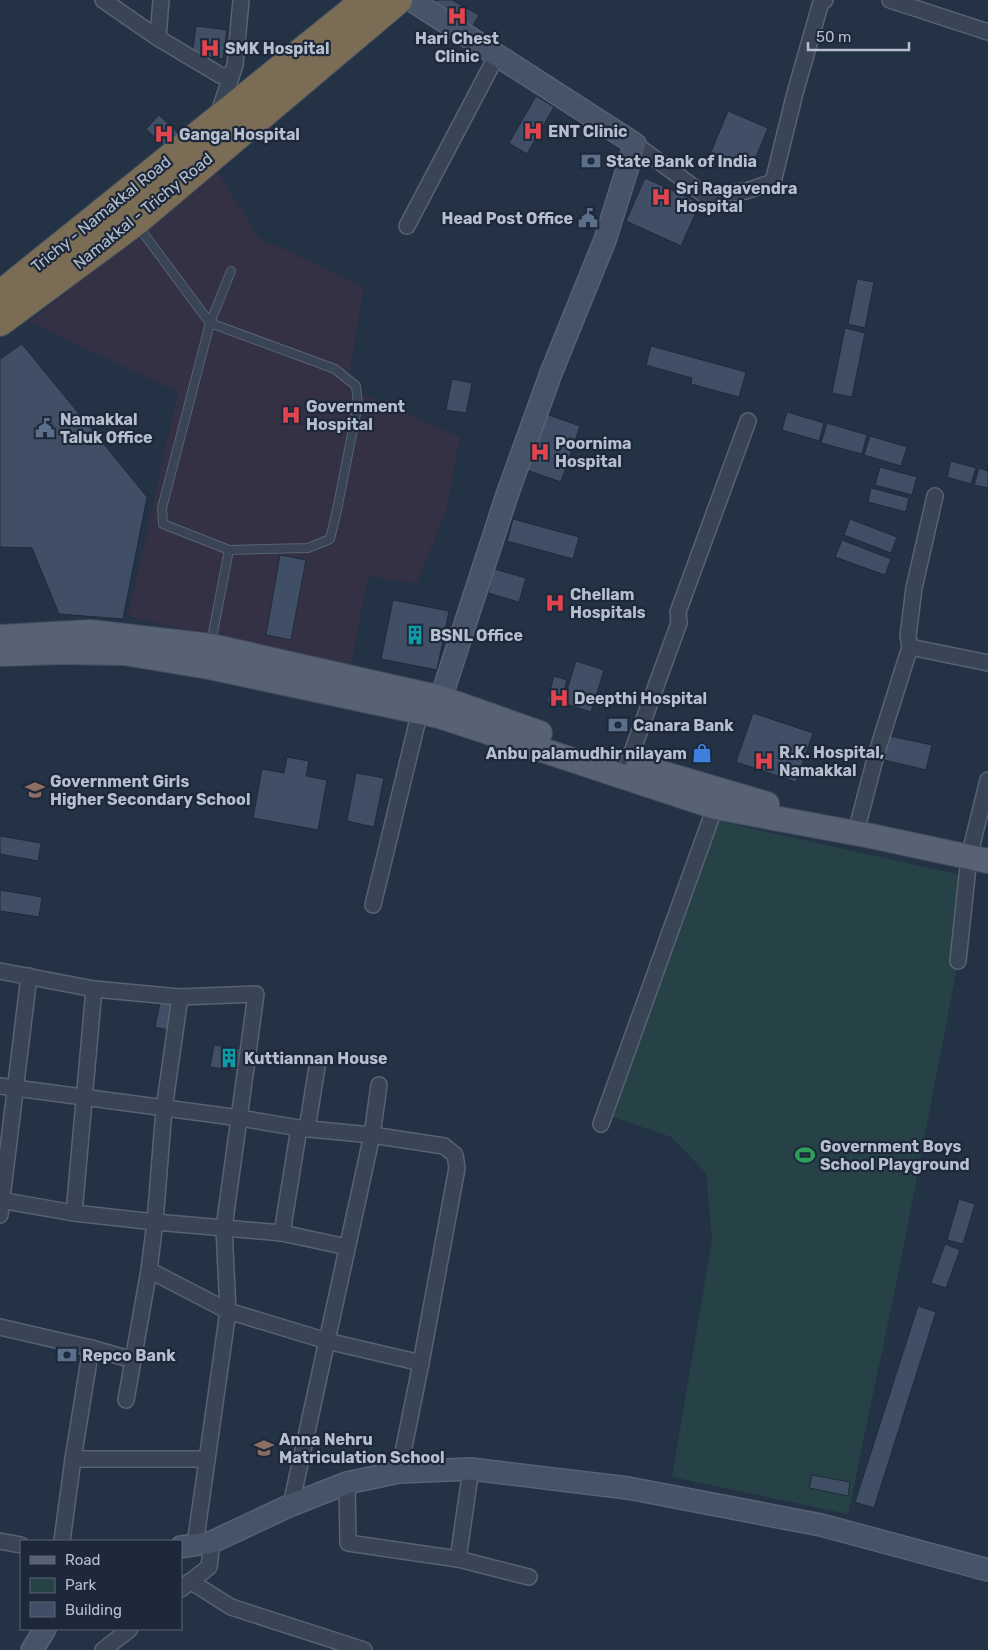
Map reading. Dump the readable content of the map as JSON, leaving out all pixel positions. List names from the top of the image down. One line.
{"streets":{"highway":["Namakkal - Trichy Road","Trichy - Namakkal Road"]},"places":{"hospital":["Hari Chest Clinic","SMK Hospital","ENT Clinic","Ganga Hospital","Sri Ragavendra Hospital","Government Hospital","Poornima Hospital","Chellam Hospitals","Deepthi Hospital","R.K. Hospital, Namakkal"],"bank":["State Bank of India","Canara Bank","Repco Bank"],"public building":["Head Post Office","Namakkal Taluk Office"],"building":["BSNL Office","Kuttiannan House"],"shop":["Anbu palamudhir nilayam"],"school or university":["Government Girls Higher Secondary School","Anna Nehru Matriculation School"],"sports":["Government Boys School Playground"]},"legend":["Road","Park","Building"],"scale_bar":"50 m"}
